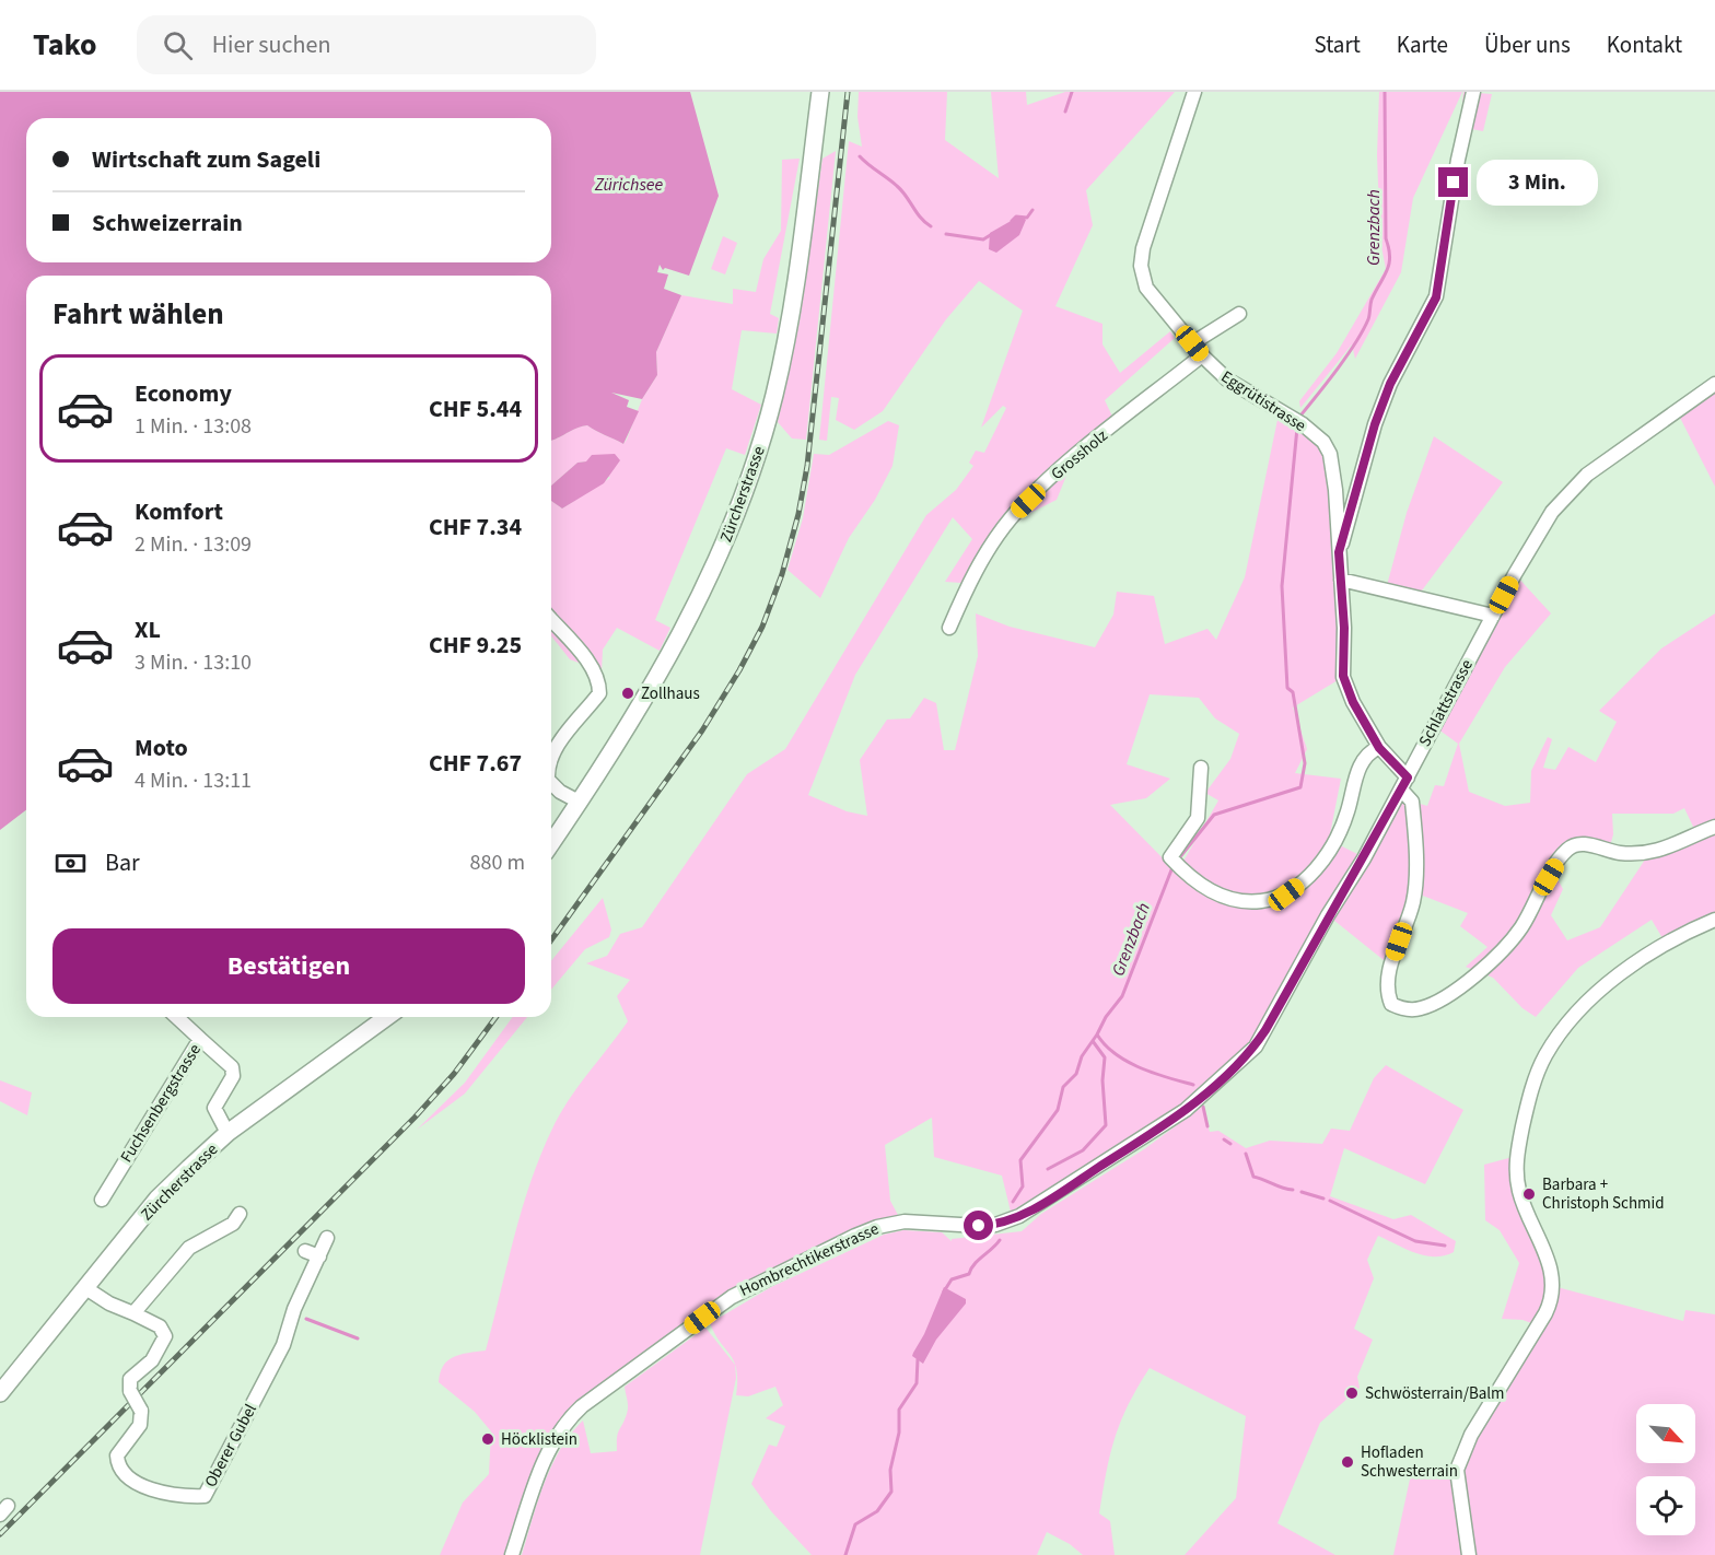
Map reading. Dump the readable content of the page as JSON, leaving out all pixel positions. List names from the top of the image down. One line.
{"streets":{"main road":["Zürcherstrasse"],"street":["Eggrütistrasse","Grossholz","Schlattstrasse","Fuchsenbergstrasse","Hombrechtikerstrasse","Oberer Gubel"]},"crossings":[["Eggrütistrasse","Grossholz"],["Eggrütistrasse","Schlattstrasse"],["Zürcherstrasse","Fuchsenbergstrasse"],["Zürcherstrasse","Oberer Gubel"],["Schlattstrasse","Hombrechtikerstrasse"]],"water":["Zürichsee","Grenzbach"],"places":["Zollhaus","Barbara + Christoph Schmid","Schwösterrain/Balm","Höcklistein","Hofladen Schwesterrain"],"north":"bottom right","page":{"header":"Tako","search":"Hier suchen","nav":["Start","Karte","Über uns","Kontakt"],"banner":["Wirtschaft zum Sageli","Schweizerrain"],"bubble":"3 Min.","heading":"Fahrt wählen","list":[{"name":"Economy","note":"1 Min. · 13:08","value":"CHF 5.44"},{"name":"Komfort","note":"2 Min. · 13:09","value":"CHF 7.34"},{"name":"XL","note":"3 Min. · 13:10","value":"CHF 9.25"},{"name":"Moto","note":"4 Min. · 13:11","value":"CHF 7.67"}],"pay":["Bar","880 m"],"buttons":"Bestätigen"}}
